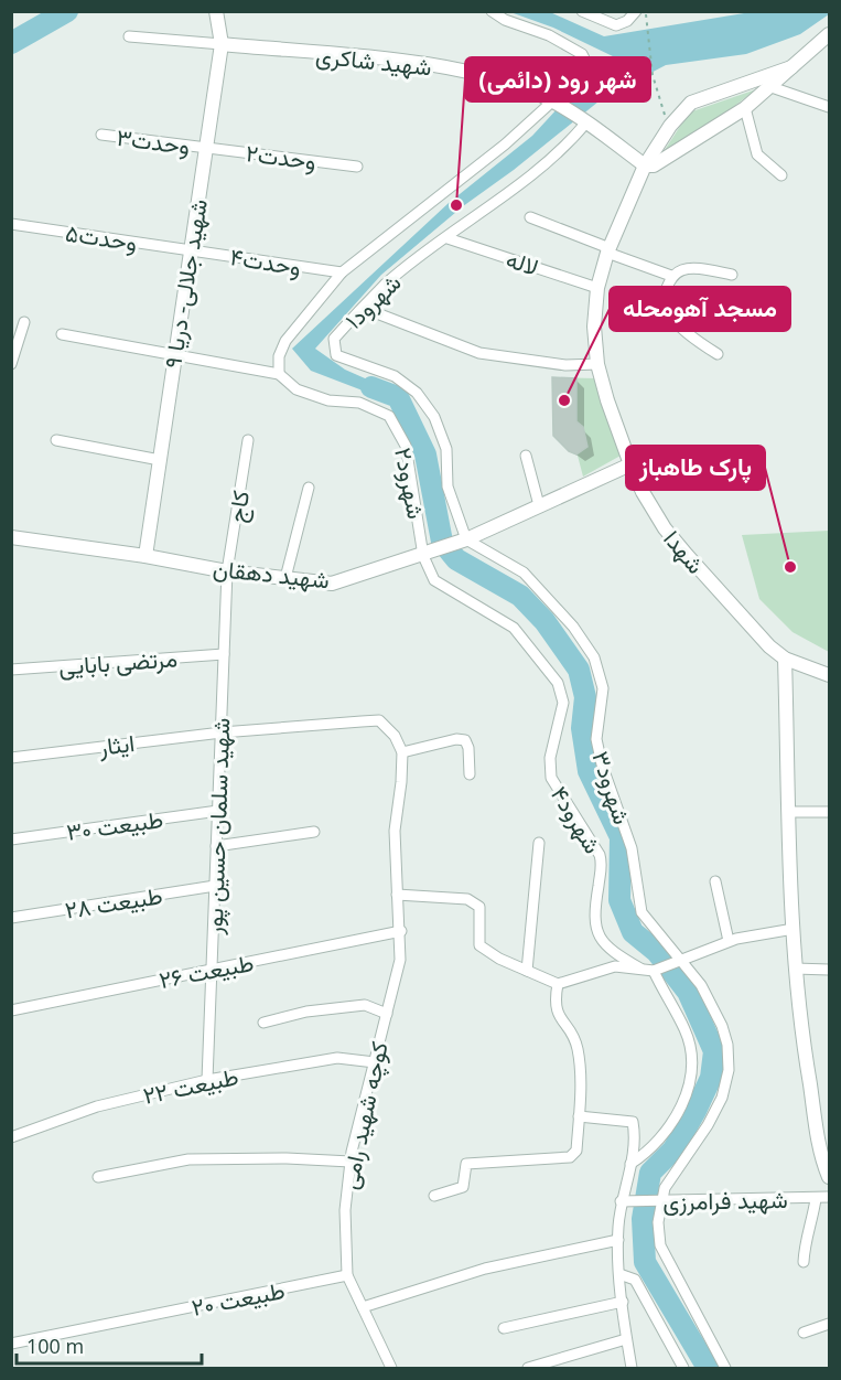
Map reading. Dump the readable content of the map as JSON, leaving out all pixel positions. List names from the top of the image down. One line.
{"streets":{"street":["شهید شاکری","وحدت۳","وحدت۲","وحدت۵","وحدت۴","لاله","شهید جلالی- دریا ۹","شهرود۱","شهرود۲","کاج","شهدا","شهید دهقان","مرتضی بابایی","ایثار","شهرود۳","شهرود۴","طبیعت ۳۰","شهید سلمان حسین پور","طبیعت ۲۸","طبیعت ۲۶","طبیعت ۲۲","کوچه شهید رامی","شهید فرامرزی","طبیعت ۲۰"]},"crossings":[["شهید شاکری","شهید جلالی- دریا ۹"],["شهید شاکری","شهرود۱"],["شهید شاکری","شهدا"],["وحدت۳","وحدت۲"],["وحدت۳","شهید جلالی- دریا ۹"],["وحدت۲","شهید جلالی- دریا ۹"],["وحدت۵","وحدت۴"],["وحدت۵","شهید جلالی- دریا ۹"],["وحدت۴","شهید جلالی- دریا ۹"],["لاله","شهرود۱"],["لاله","شهدا"],["شهید جلالی- دریا ۹","شهید دهقان"],["شهرود۱","شهید دهقان"],["شهرود۱","شهرود۳"],["شهرود۲","شهید دهقان"],["شهرود۲","شهرود۴"],["کاج","شهید دهقان"],["کاج","شهید سلمان حسین پور"],["شهدا","شهید دهقان"],["شهید دهقان","شهرود۳"],["شهید دهقان","شهرود۴"],["شهید دهقان","شهید سلمان حسین پور"],["مرتضی بابایی","شهید سلمان حسین پور"],["ایثار","شهید سلمان حسین پور"],["ایثار","کوچه شهید رامی"],["شهرود۳","شهید فرامرزی"],["طبیعت ۳۰","شهید سلمان حسین پور"],["شهید سلمان حسین پور","طبیعت ۲۸"],["شهید سلمان حسین پور","طبیعت ۲۶"],["شهید سلمان حسین پور","طبیعت ۲۲"],["طبیعت ۲۶","کوچه شهید رامی"],["طبیعت ۲۲","کوچه شهید رامی"],["کوچه شهید رامی","طبیعت ۲۰"]],"places":["شهر رود (دائمی)","مسجد آهومحله","پارک طاهباز"],"scale_bar":"100 m"}
